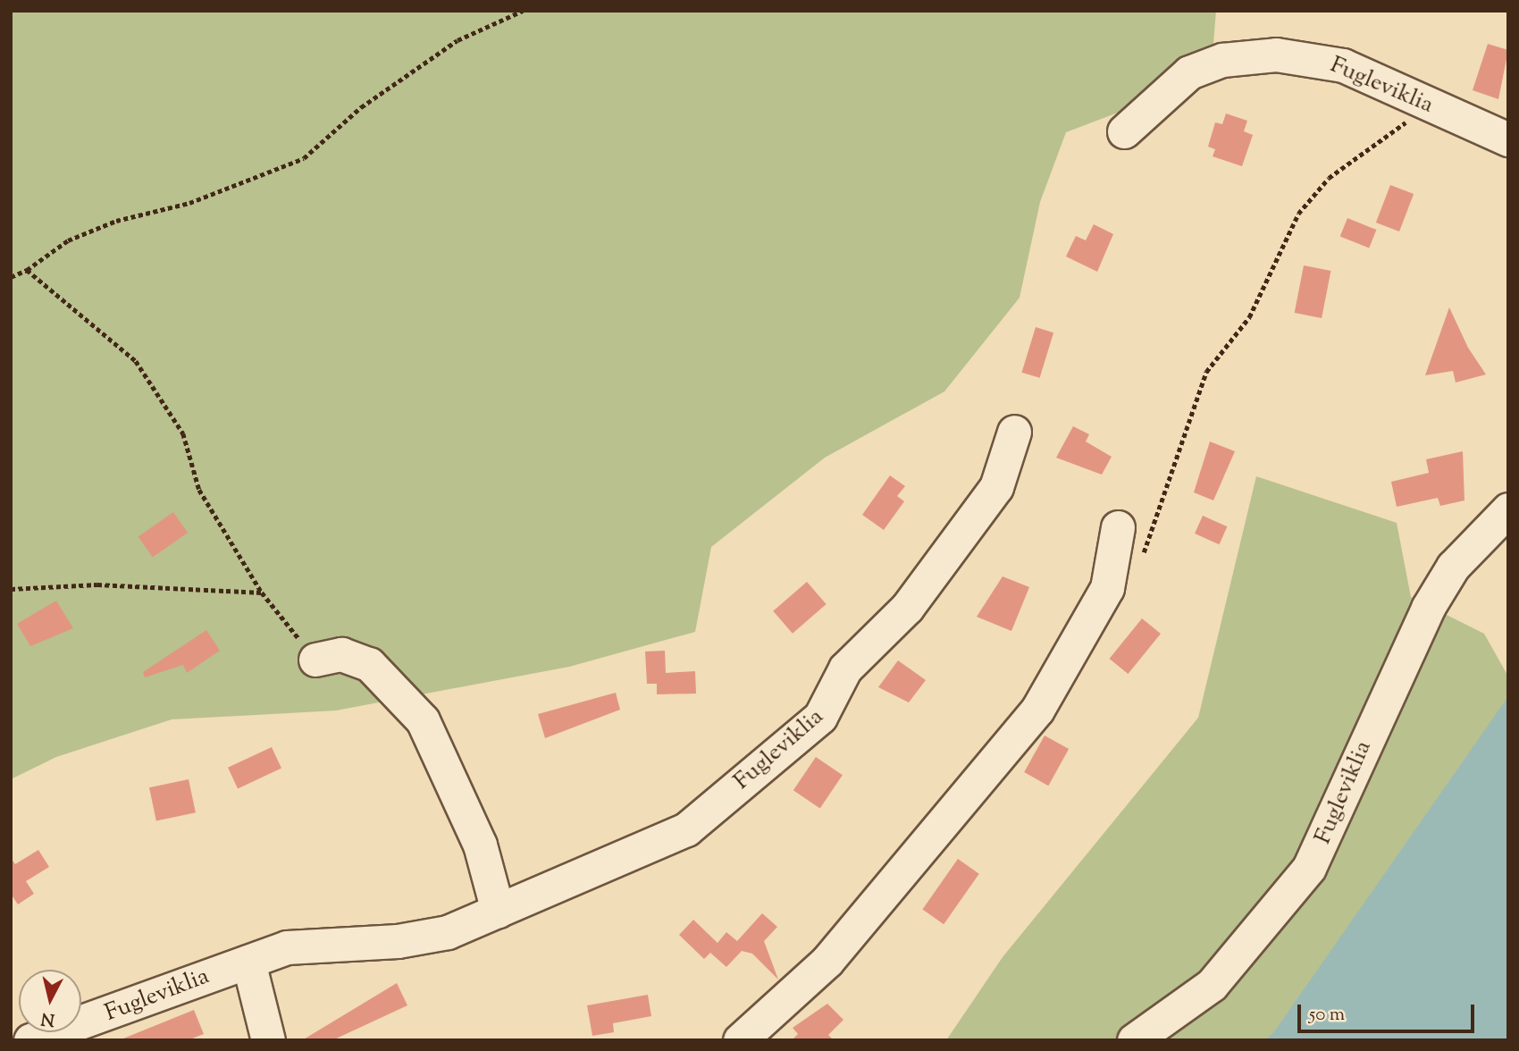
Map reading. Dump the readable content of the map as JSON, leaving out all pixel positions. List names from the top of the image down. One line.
{"streets":{"street":["Fugleviklia"]},"scale_bar":"50 m","north":"bottom"}
